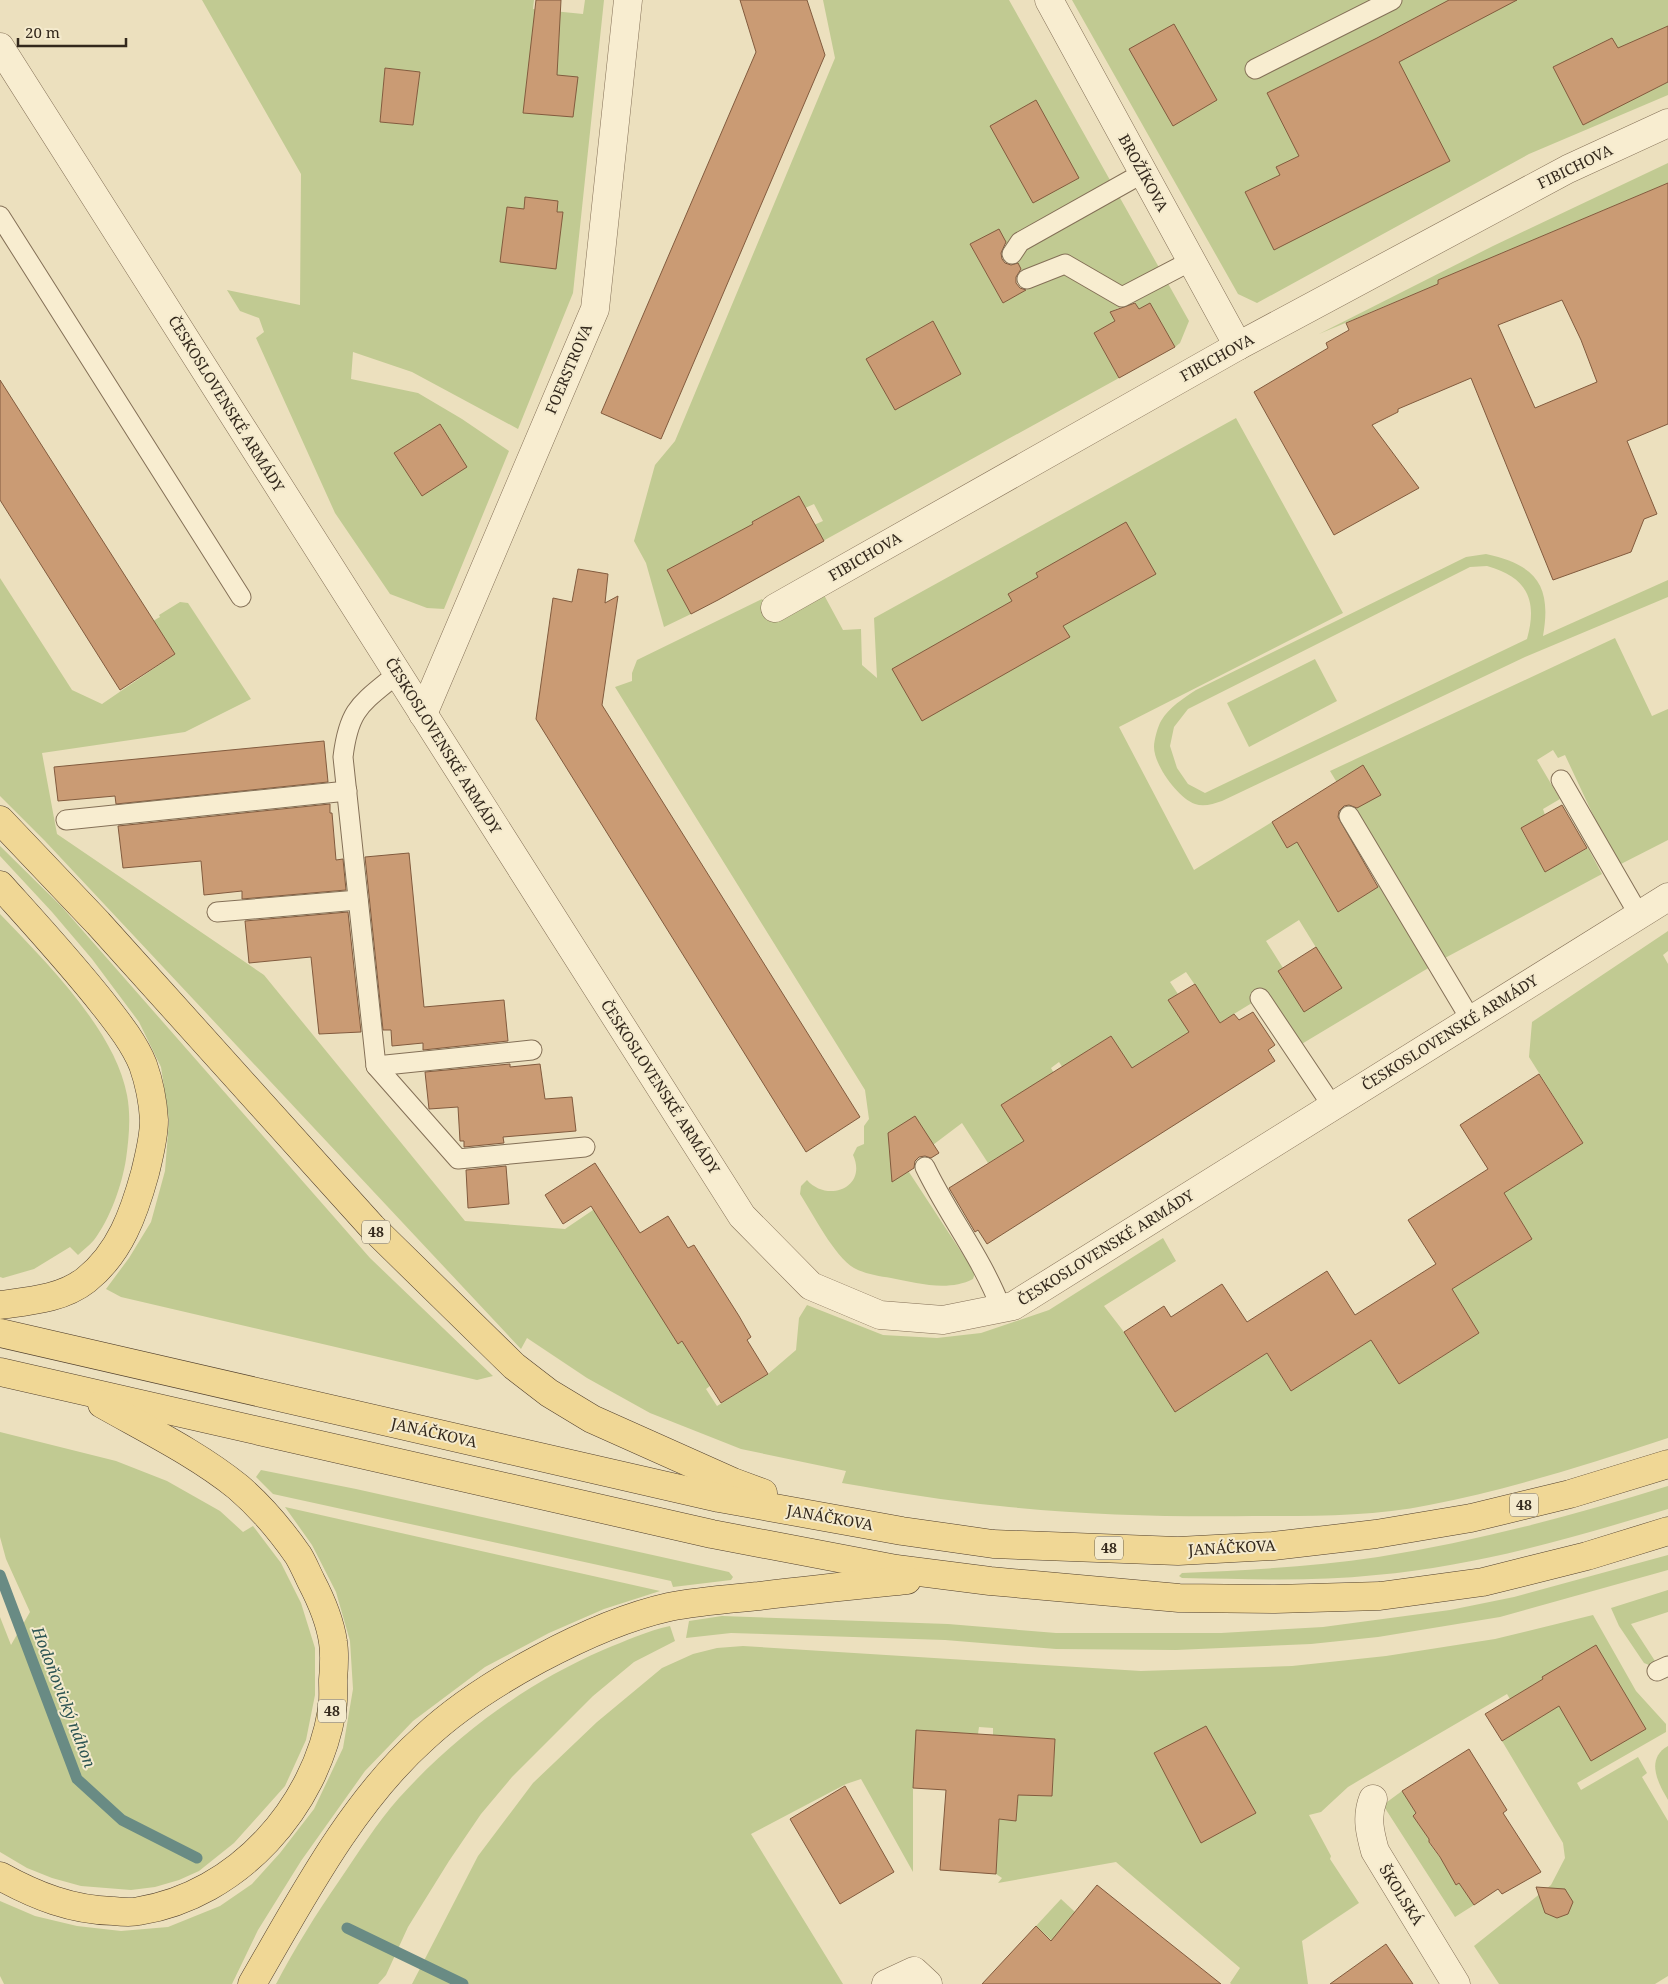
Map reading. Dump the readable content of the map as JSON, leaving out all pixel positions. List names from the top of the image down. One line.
{"streets":{"main road":["48","JANÁČKOVA"],"street":["FIBICHOVA","BROŽÍKOVA","FOERSTROVA","ČESKOSLOVENSKÉ ARMÁDY","ŠKOLSKÁ"]},"crossings":[["FIBICHOVA","BROŽÍKOVA"],["FOERSTROVA","ČESKOSLOVENSKÉ ARMÁDY"],["48","JANÁČKOVA"]],"water":["Hodoňovický náhon"],"scale_bar":"20 m"}
